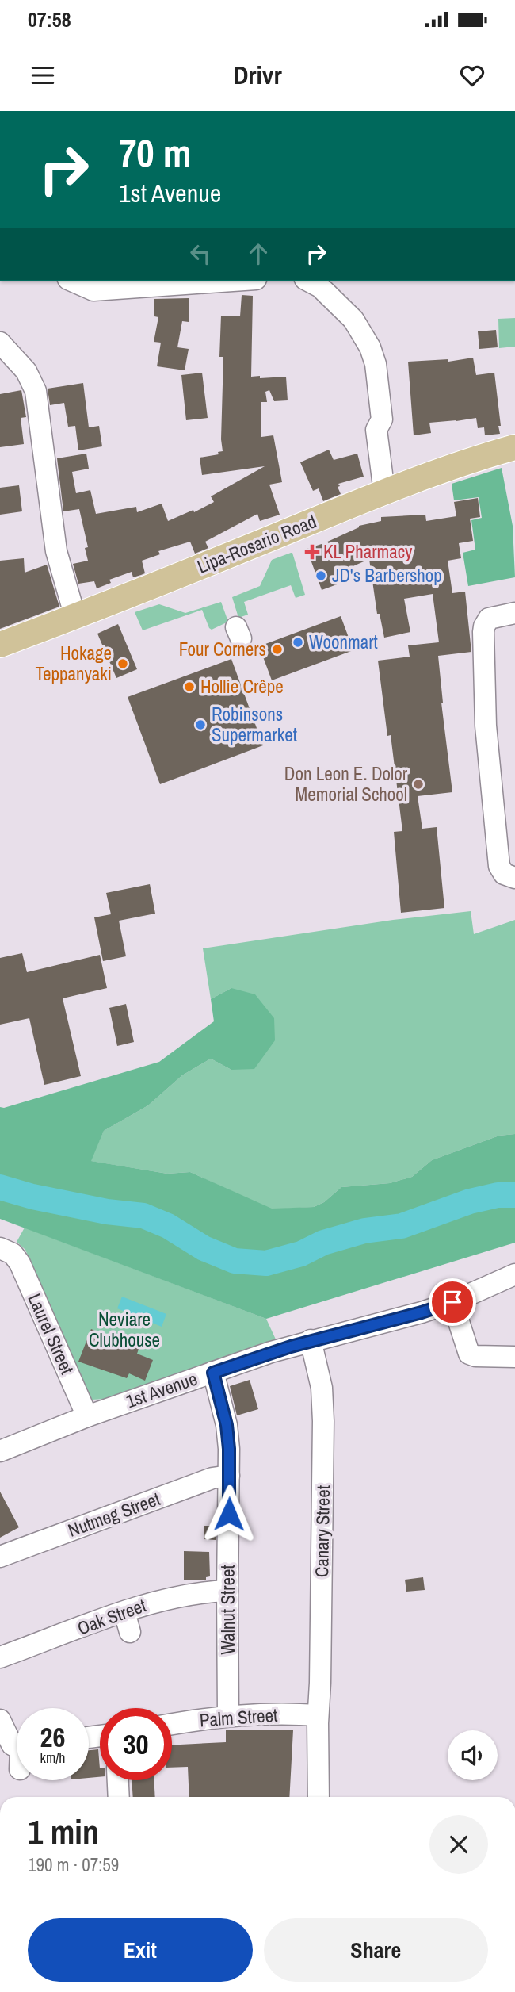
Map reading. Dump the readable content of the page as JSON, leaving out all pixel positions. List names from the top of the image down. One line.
{"streets":{"main road":["Lipa-Rosario Road"],"street":["Laurel Street","1st Avenue","Nutmeg Street","Canary Street","Walnut Street","Oak Street","Palm Street"]},"crossings":[["Laurel Street","1st Avenue"],["1st Avenue","Canary Street"],["1st Avenue","Walnut Street"],["Nutmeg Street","Walnut Street"],["Canary Street","Palm Street"],["Walnut Street","Oak Street"],["Walnut Street","Palm Street"]],"parks":["Neviare Clubhouse"],"places":{"health":["KL Pharmacy"],"other":["JD's Barbershop","Woonmart","Four Corners","Hokage Teppanyaki","Hollie Crêpe","Robinsons Supermarket","Don Leon E. Dolor Memorial School"]},"page":{"status":"07:58","header":"Drivr","turn":["70 m","1st Avenue"],"speed":"26 km/h","limit":"30","heading":["1 min","190 m · 07:59"],"buttons":["Exit","Share"]}}
